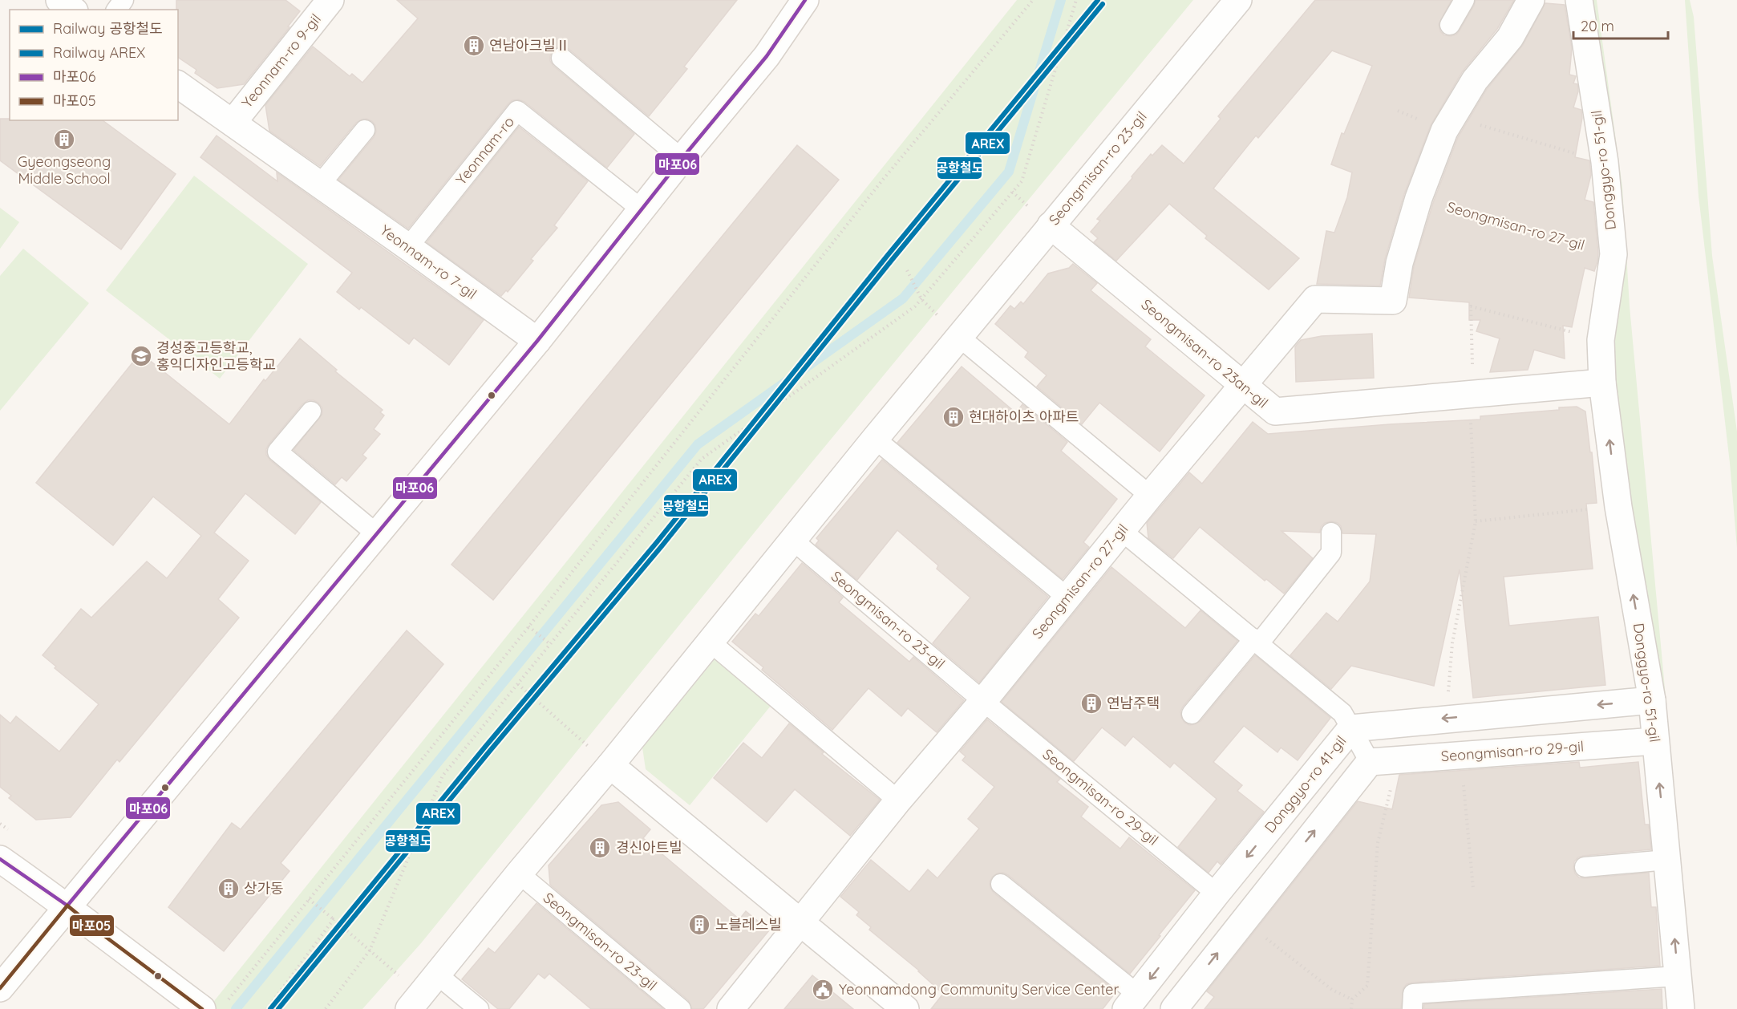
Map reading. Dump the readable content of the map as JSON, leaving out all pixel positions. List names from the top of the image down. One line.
{"streets":{"street":["Yeonnam-ro 9-gil","Seongmisan-ro 23-gil","Donggyo-ro 51-gil","Seongmisan-ro 27-gil","Yeonnam-ro 7-gil","Seongmisan-ro 23an-gil","Seongmisan-ro 29-gil","Donggyo-ro 41-gil"],"lane":["Yeonnam-ro"]},"crossings":[["Yeonnam-ro 9-gil","Yeonnam-ro 7-gil"],["Yeonnam-ro","Yeonnam-ro 7-gil"],["Seongmisan-ro 23-gil","Seongmisan-ro 27-gil"],["Seongmisan-ro 23-gil","Seongmisan-ro 23an-gil"],["Seongmisan-ro 23-gil","Seongmisan-ro 29-gil"],["Donggyo-ro 51-gil","Seongmisan-ro 27-gil"],["Donggyo-ro 51-gil","Seongmisan-ro 23an-gil"],["Donggyo-ro 51-gil","Seongmisan-ro 29-gil"],["Donggyo-ro 51-gil","Donggyo-ro 41-gil"],["Seongmisan-ro 27-gil","Seongmisan-ro 23an-gil"],["Seongmisan-ro 27-gil","Seongmisan-ro 29-gil"],["Seongmisan-ro 29-gil","Donggyo-ro 41-gil"]],"one_way":["Donggyo-ro 51-gil"],"places":{"building":["연남아크빌Ⅱ","Gyeongseong Middle School","현대하이츠 아파트","연남주택","경신아트빌","상가동","노블레스빌"],"school or university":["경성중고등학교, 홍익디자인고등학교"],"public building":["Yeonnamdong Community Service Center"]},"lines":["rail line 공항철도","transit line 마포06","rail line AREX","transit line 마포05"],"legend":["Railway 공항철도","Railway AREX","마포06","마포05"],"scale_bar":"20 m"}
